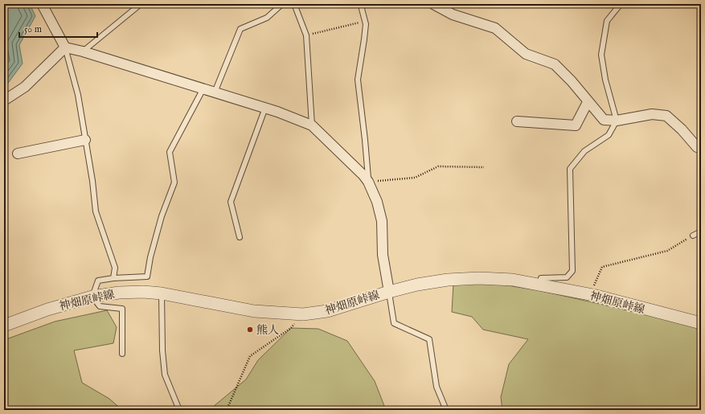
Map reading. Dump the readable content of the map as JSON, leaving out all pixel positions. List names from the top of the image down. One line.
{"streets":{"street":["神畑原峠線"]},"places":["熊人"],"scale_bar":"50 m"}
